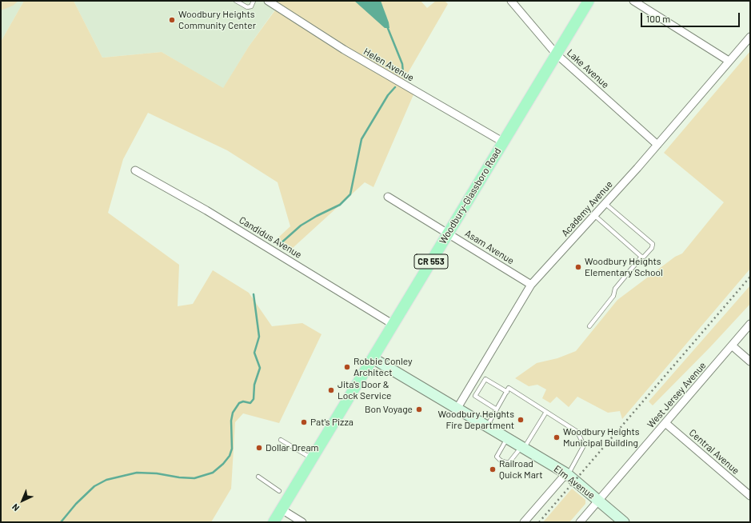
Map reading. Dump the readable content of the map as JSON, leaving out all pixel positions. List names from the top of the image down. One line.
{"streets":{"main road":["Woodbury-Glassboro Road","CR 553","Elm Avenue"],"street":["Helen Avenue","Lake Avenue","Academy Avenue","Candidus Avenue","Asam Avenue","West Jersey Avenue","Central Avenue"]},"crossings":[["Helen Avenue","Woodbury-Glassboro Road"],["Lake Avenue","Woodbury-Glassboro Road"],["Lake Avenue","Academy Avenue"],["Woodbury-Glassboro Road","Candidus Avenue"],["Woodbury-Glassboro Road","Asam Avenue"],["Woodbury-Glassboro Road","Elm Avenue"],["Academy Avenue","Asam Avenue"],["Academy Avenue","Elm Avenue"],["West Jersey Avenue","Central Avenue"],["West Jersey Avenue","Elm Avenue"]],"places":["Woodbury Heights Community Center","Woodbury Heights Elementary School","Robbie Conley Architect","Jita's Door & Lock Service","Bon Voyage","Woodbury Heights Fire Department","Pat's Pizza","Woodbury Heights Municipal Building","Dollar Dream","Railroad Quick Mart"],"scale_bar":"100 m","north":"bottom left"}
